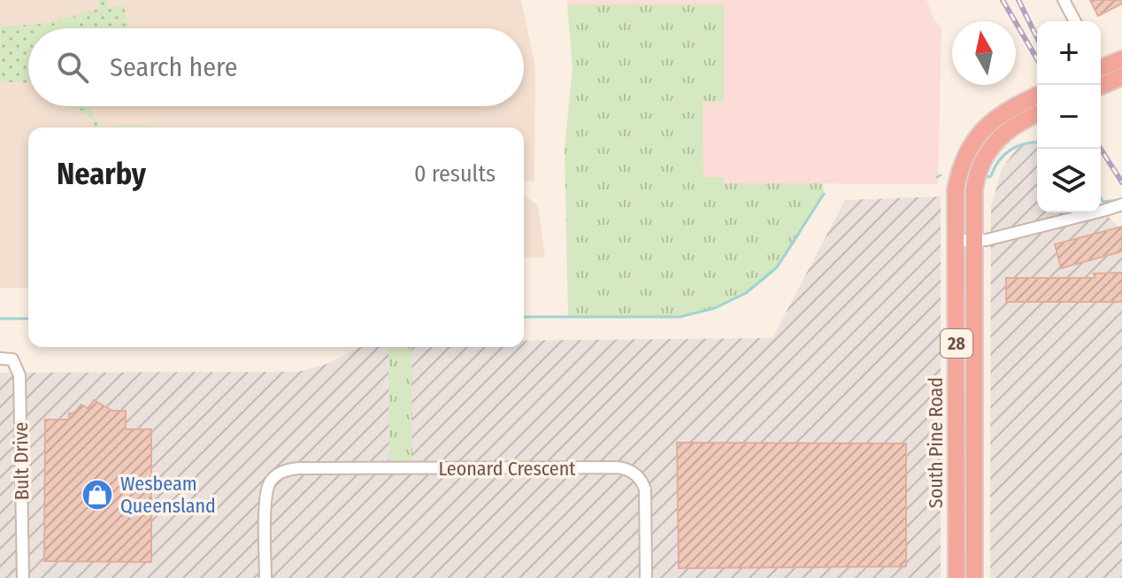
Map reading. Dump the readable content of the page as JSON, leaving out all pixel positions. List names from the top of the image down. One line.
{"streets":{"highway":["28","South Pine Road"],"street":["Bult Drive","Leonard Crescent"]},"places":{"shop":["Wesbeam Queensland"]},"north":"top","page":{"map_buttons":["+","−"],"search":"Search here","heading":["Nearby","0 results"]}}
